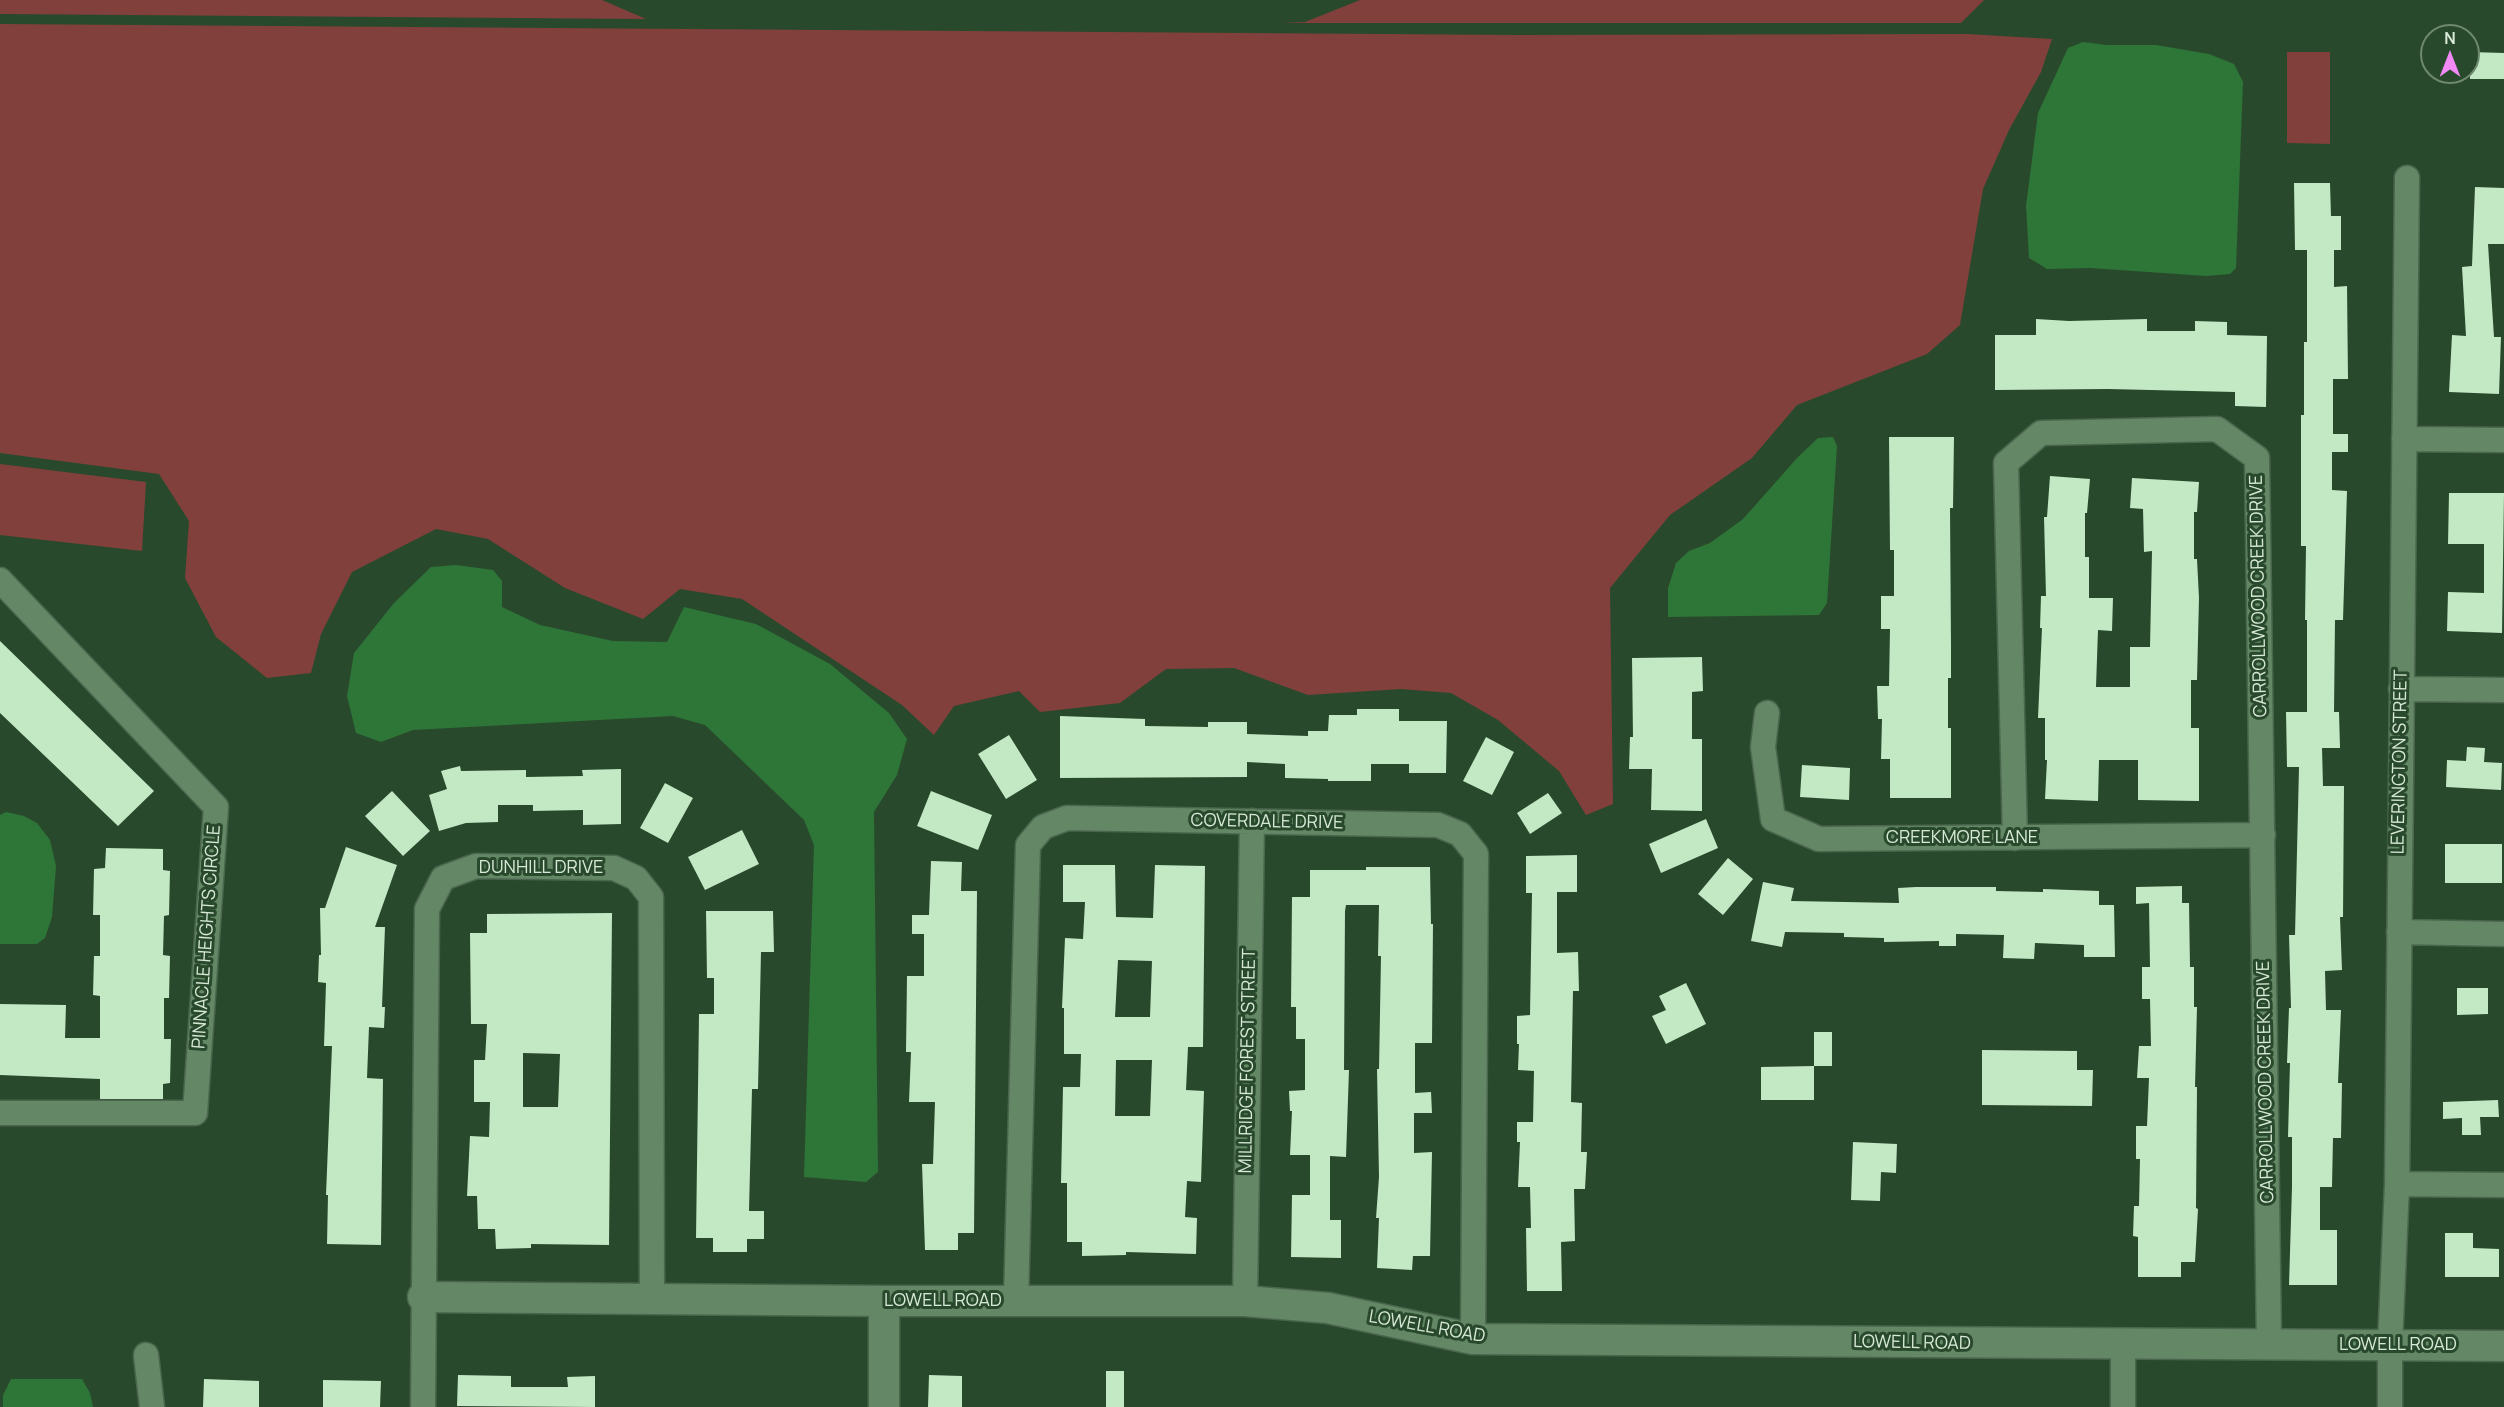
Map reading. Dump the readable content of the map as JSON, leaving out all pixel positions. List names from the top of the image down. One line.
{"streets":{"street":["CARROLLWOOD CREEK DRIVE","LEVERINGTON STREET","COVERDALE DRIVE","CREEKMORE LANE","DUNHILL DRIVE","PINNACLE HEIGHTS CIRCLE","MILLRIDGE FOREST STREET","LOWELL ROAD"]},"crossings":[["CARROLLWOOD CREEK DRIVE","CREEKMORE LANE"],["CARROLLWOOD CREEK DRIVE","LOWELL ROAD"],["LEVERINGTON STREET","LOWELL ROAD"],["COVERDALE DRIVE","MILLRIDGE FOREST STREET"],["COVERDALE DRIVE","LOWELL ROAD"],["DUNHILL DRIVE","LOWELL ROAD"],["MILLRIDGE FOREST STREET","LOWELL ROAD"]],"north":"top"}
